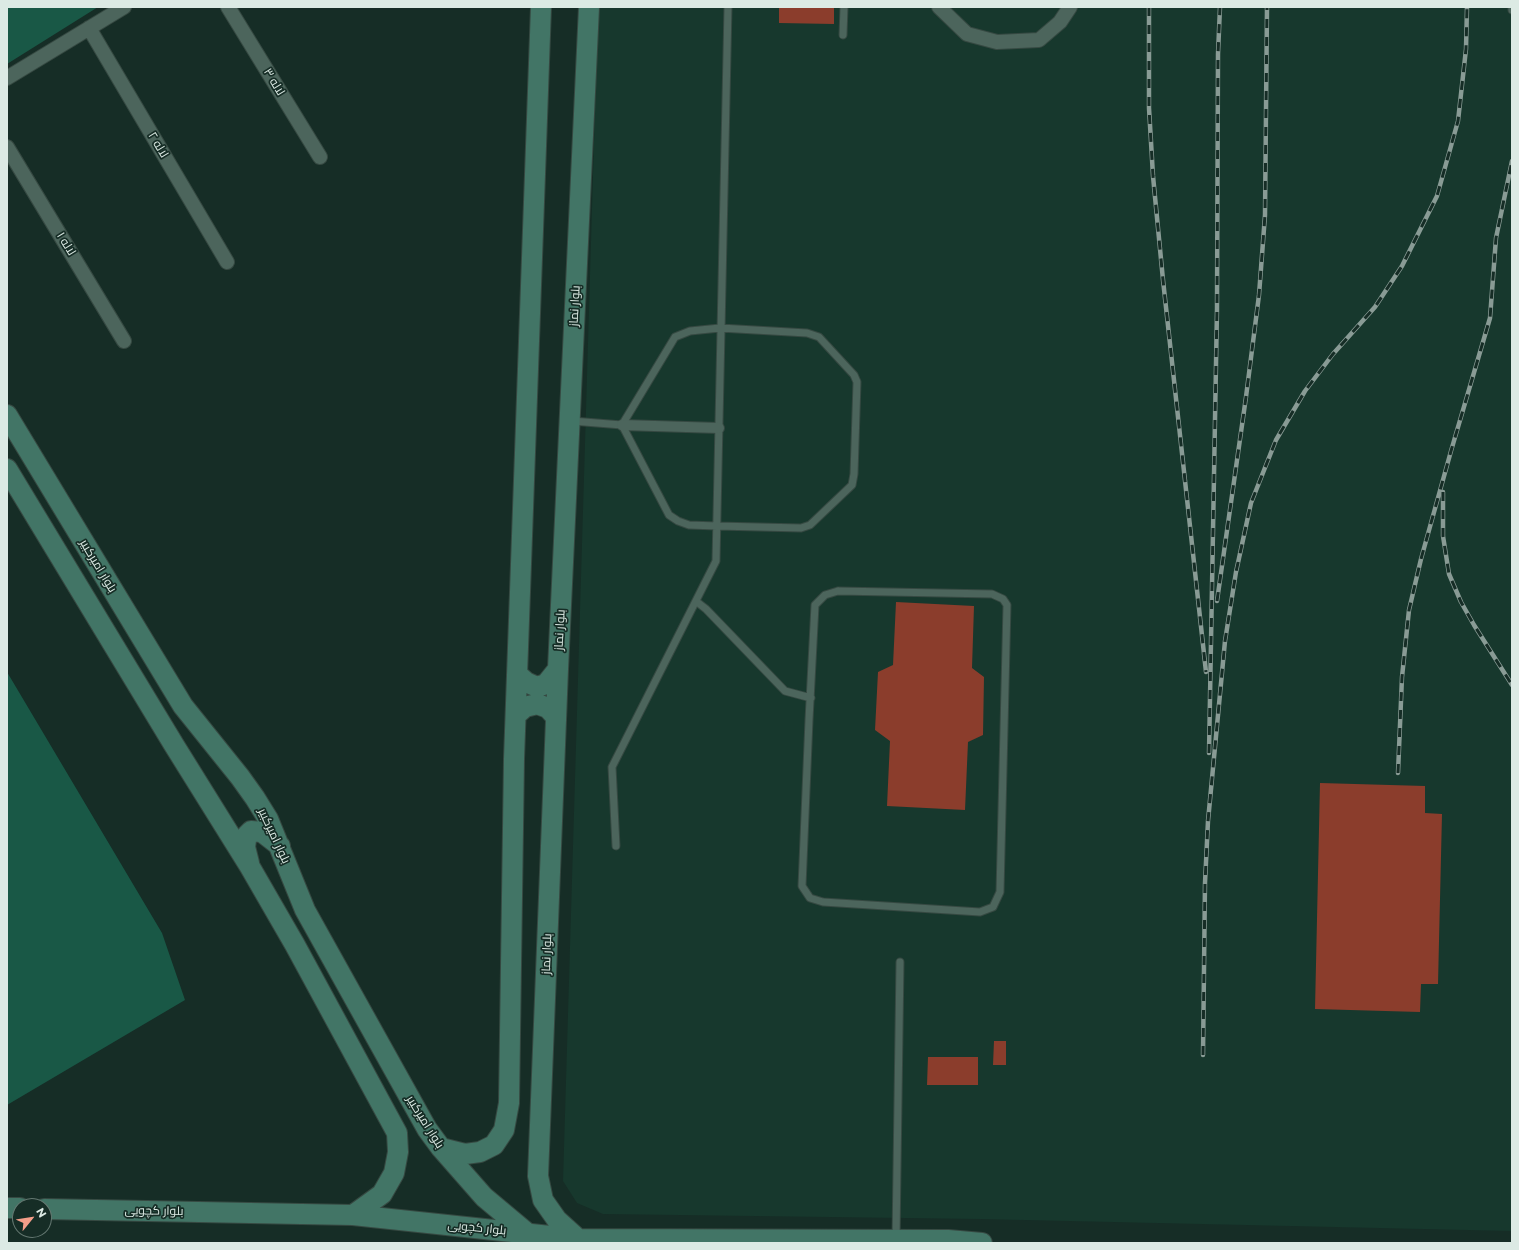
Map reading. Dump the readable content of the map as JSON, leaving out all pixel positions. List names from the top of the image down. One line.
{"streets":{"main road":["بلوار نماز","بلوار امیرکبیر","بلوار کچویی"],"street":["لاله ۳","لاله ۲","لاله ۱"]},"crossings":[["بلوار نماز","بلوار کچویی"],["بلوار امیرکبیر","بلوار کچویی"]],"north":"top right"}
